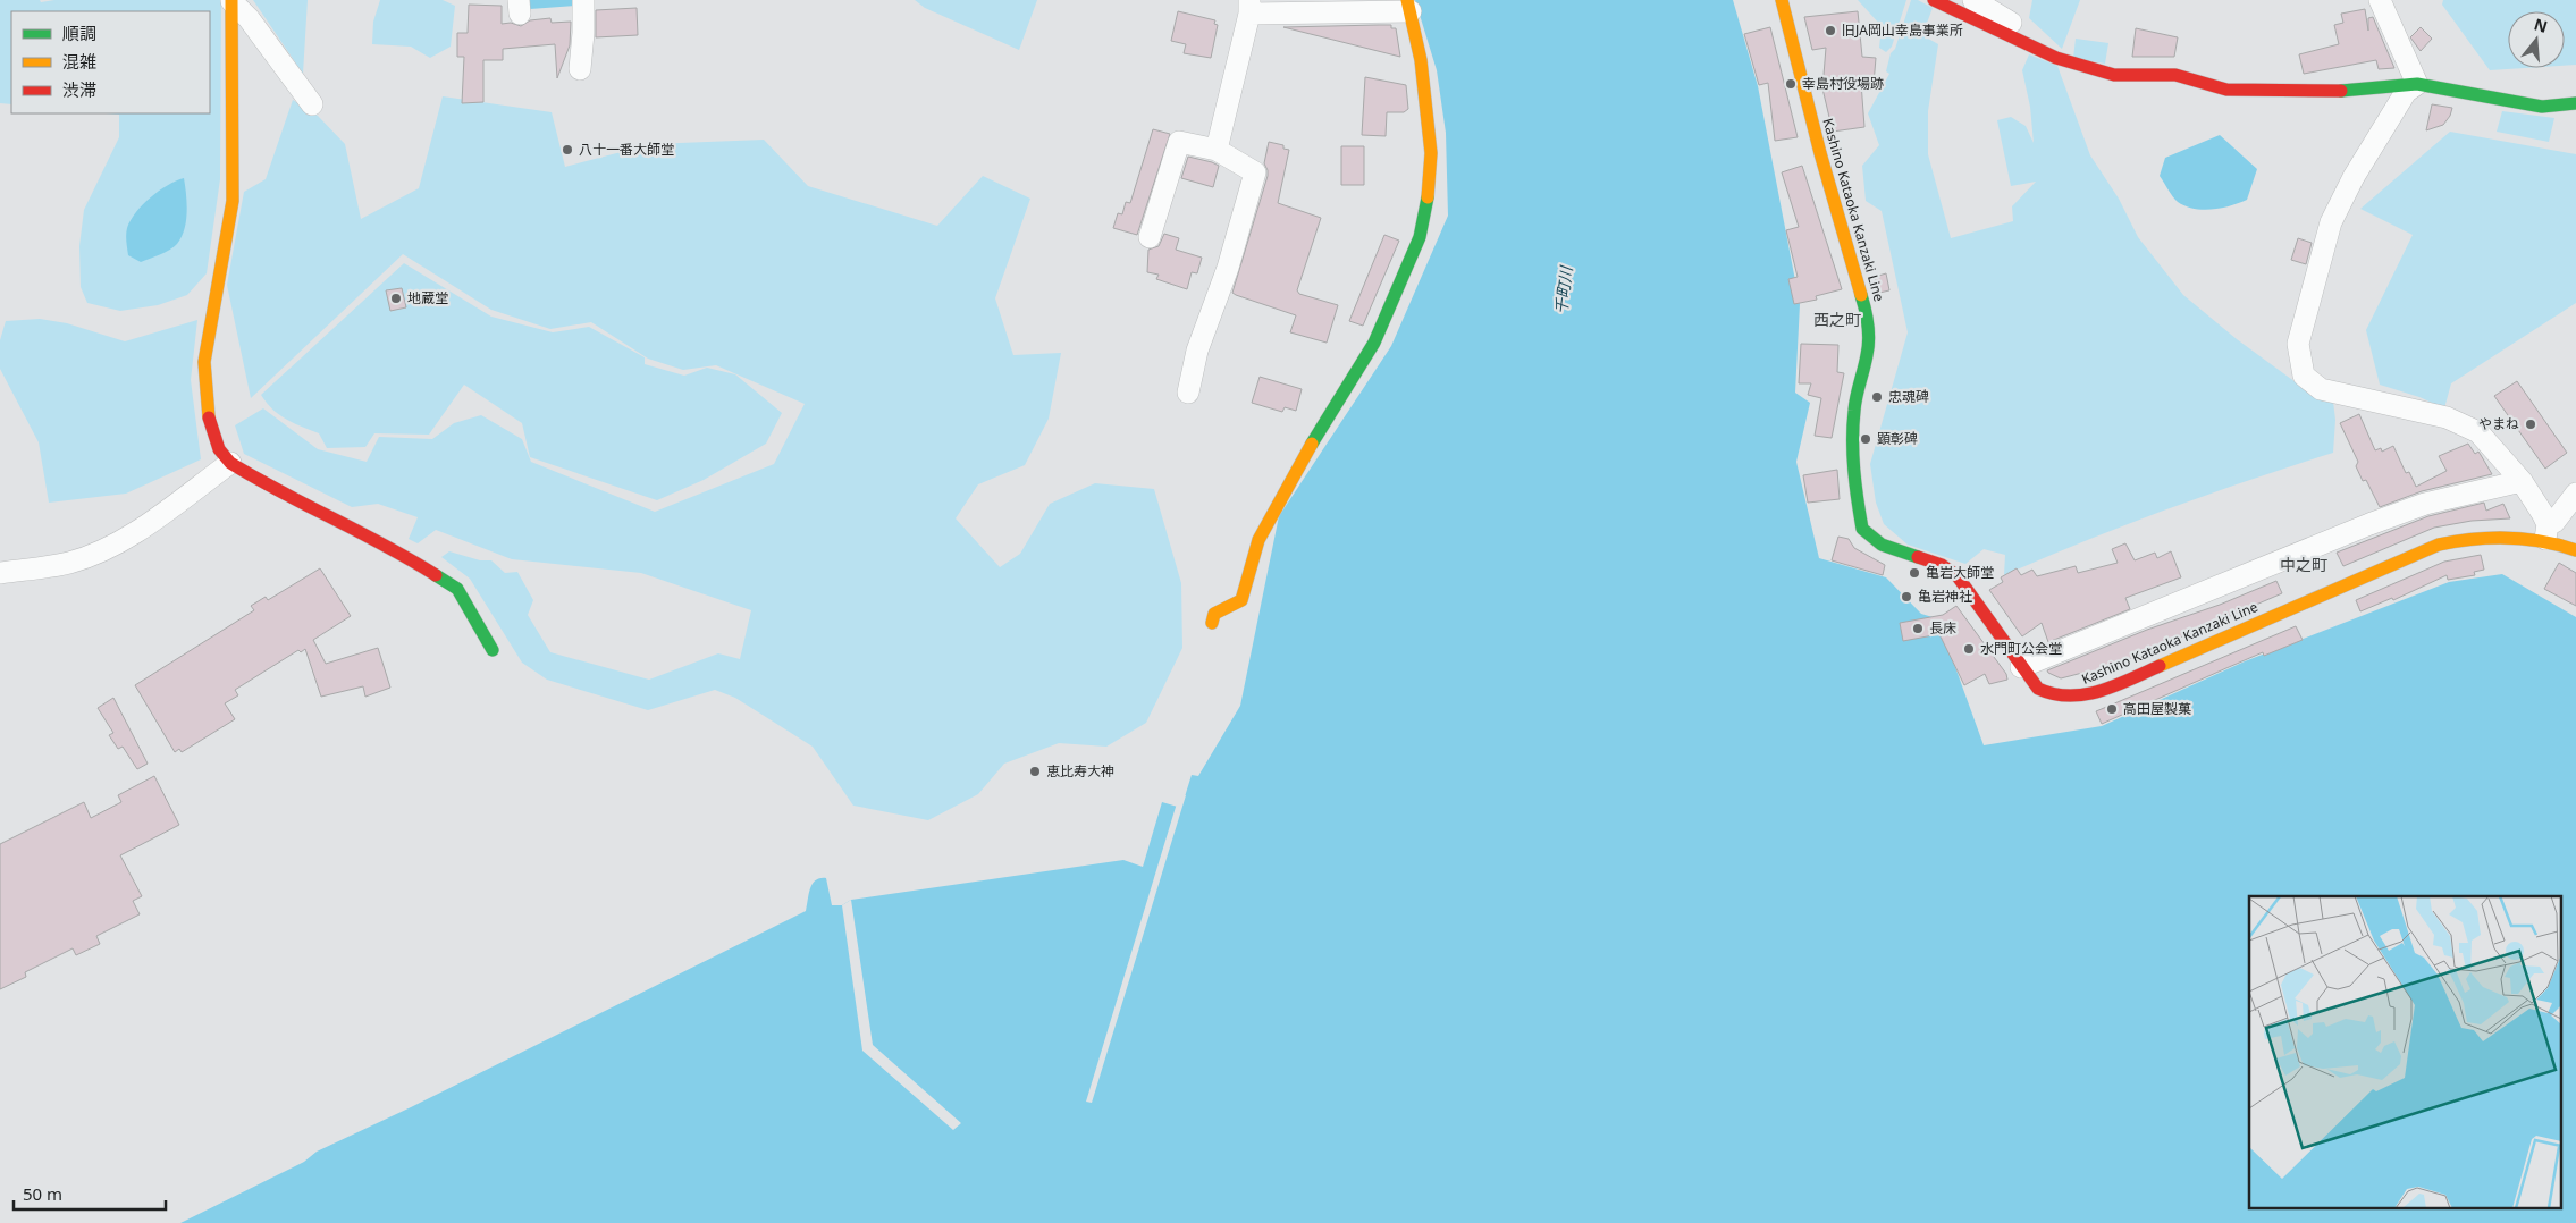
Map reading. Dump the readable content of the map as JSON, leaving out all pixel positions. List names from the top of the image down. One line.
{"streets":{"street":["Kashino Kataoka Kanzaki Line"]},"districts":["西之町","中之町"],"water":["千町川"],"places":["旧JA岡山幸島事業所","幸島村役場跡","八十一番大師堂","地蔵堂","忠魂碑","やまね","顕彰碑","亀岩大師堂","亀岩神社","長床","水門町公会堂","高田屋製菓","恵比寿大神"],"legend":["順調","混雑","渋滞"],"scale_bar":"50 m","north":"top"}
